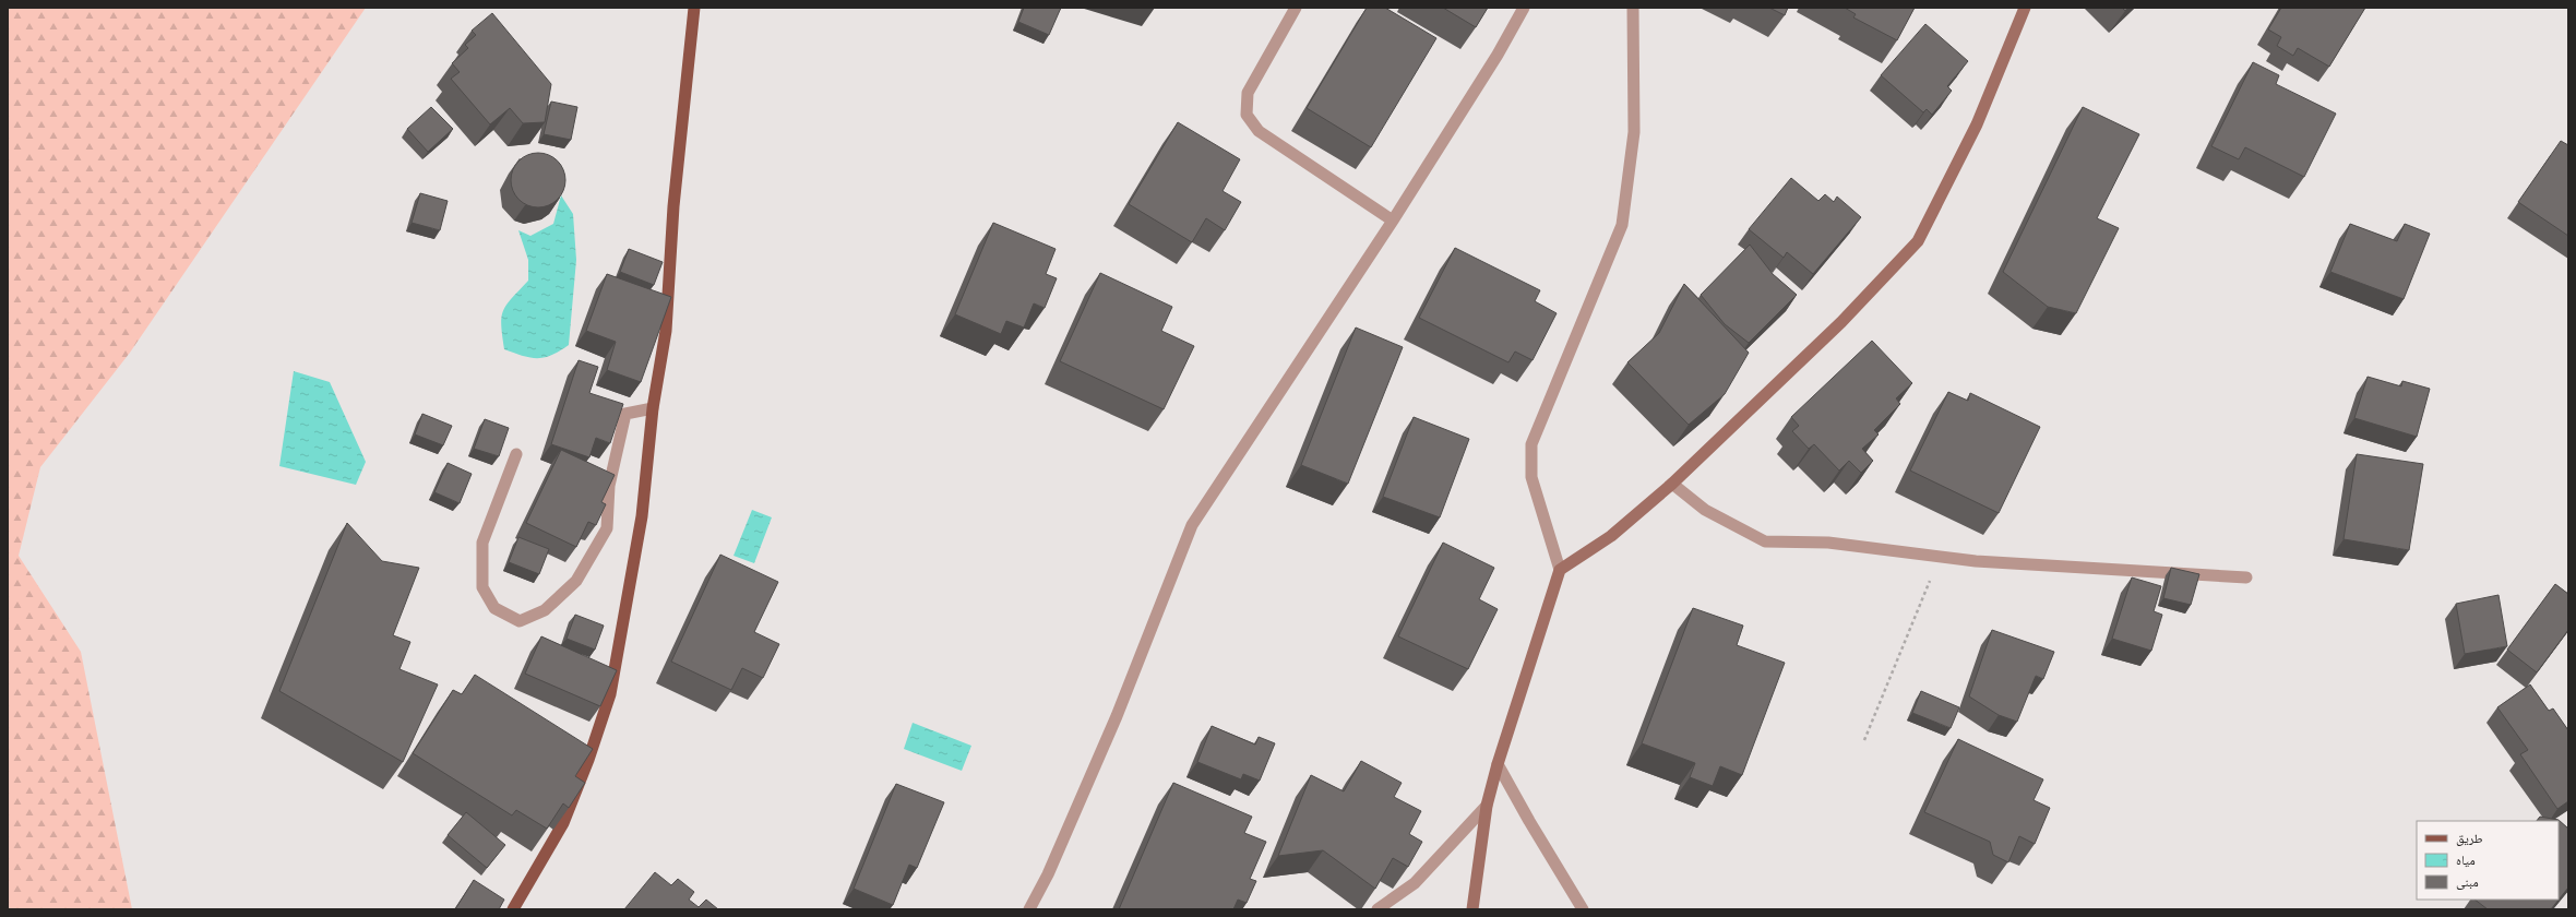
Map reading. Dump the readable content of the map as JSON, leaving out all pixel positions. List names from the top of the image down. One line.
{"legend":["طريق","مياه","مبنى"]}
